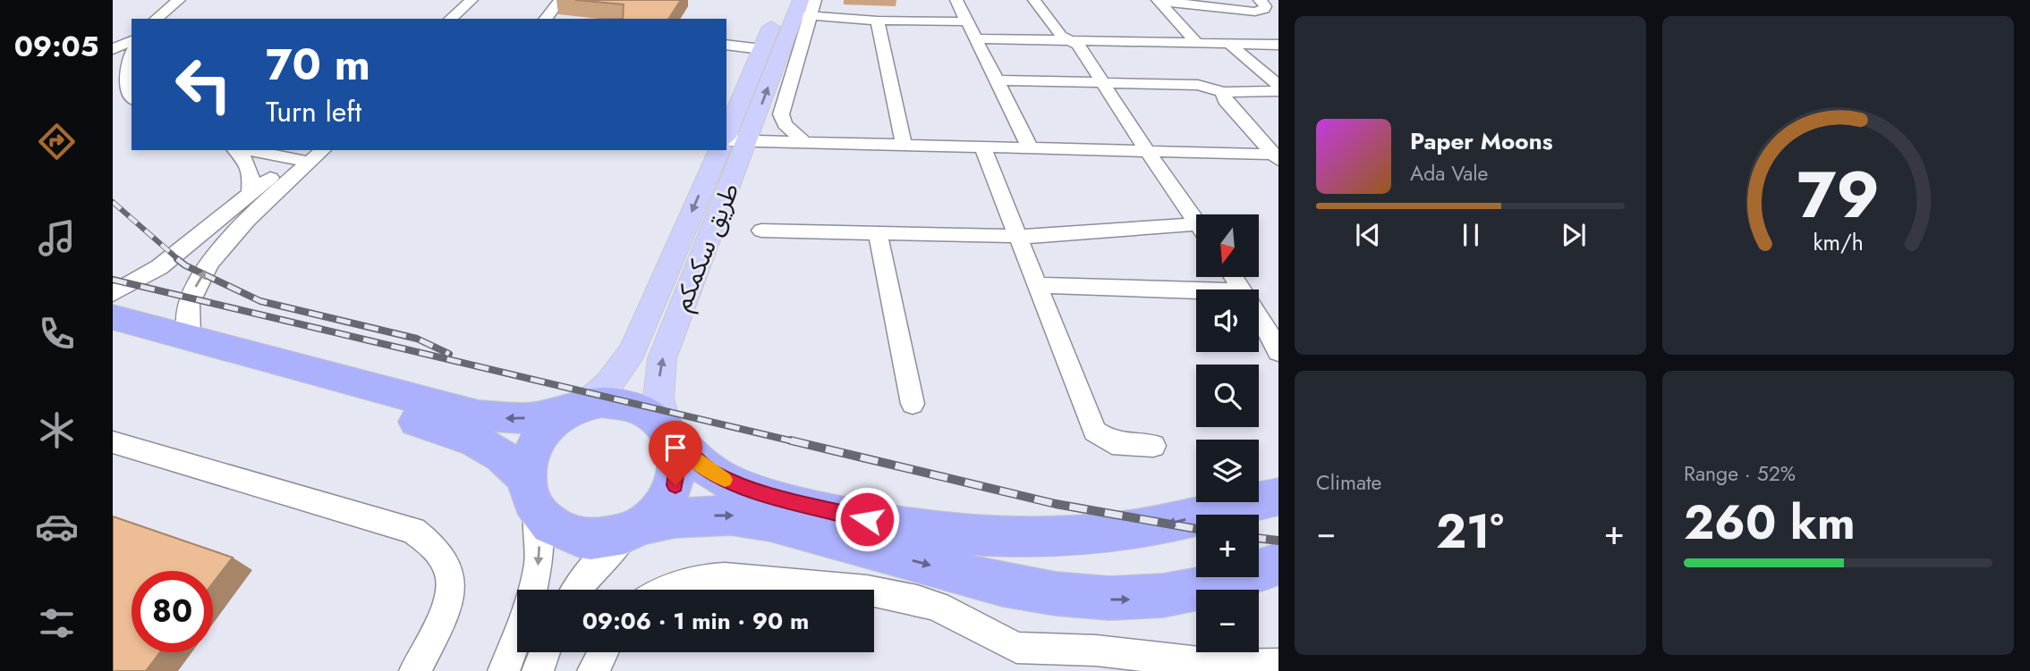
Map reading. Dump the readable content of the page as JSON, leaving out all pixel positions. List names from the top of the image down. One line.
{"streets":{"main road":["طريق سكمكم"]},"north":"bottom","page":{"tabs":"09:05","turn":["70 m","Turn left"],"song":["Paper Moons","Ada Vale"],"map_buttons":["+","−"],"tile":["Climate",["Range · 52%","260 km"]],"heat":["−","21°","+"],"limit":"80","trip":"09:06 · 1 min · 90 m","gauge":["79","km/h"]}}
